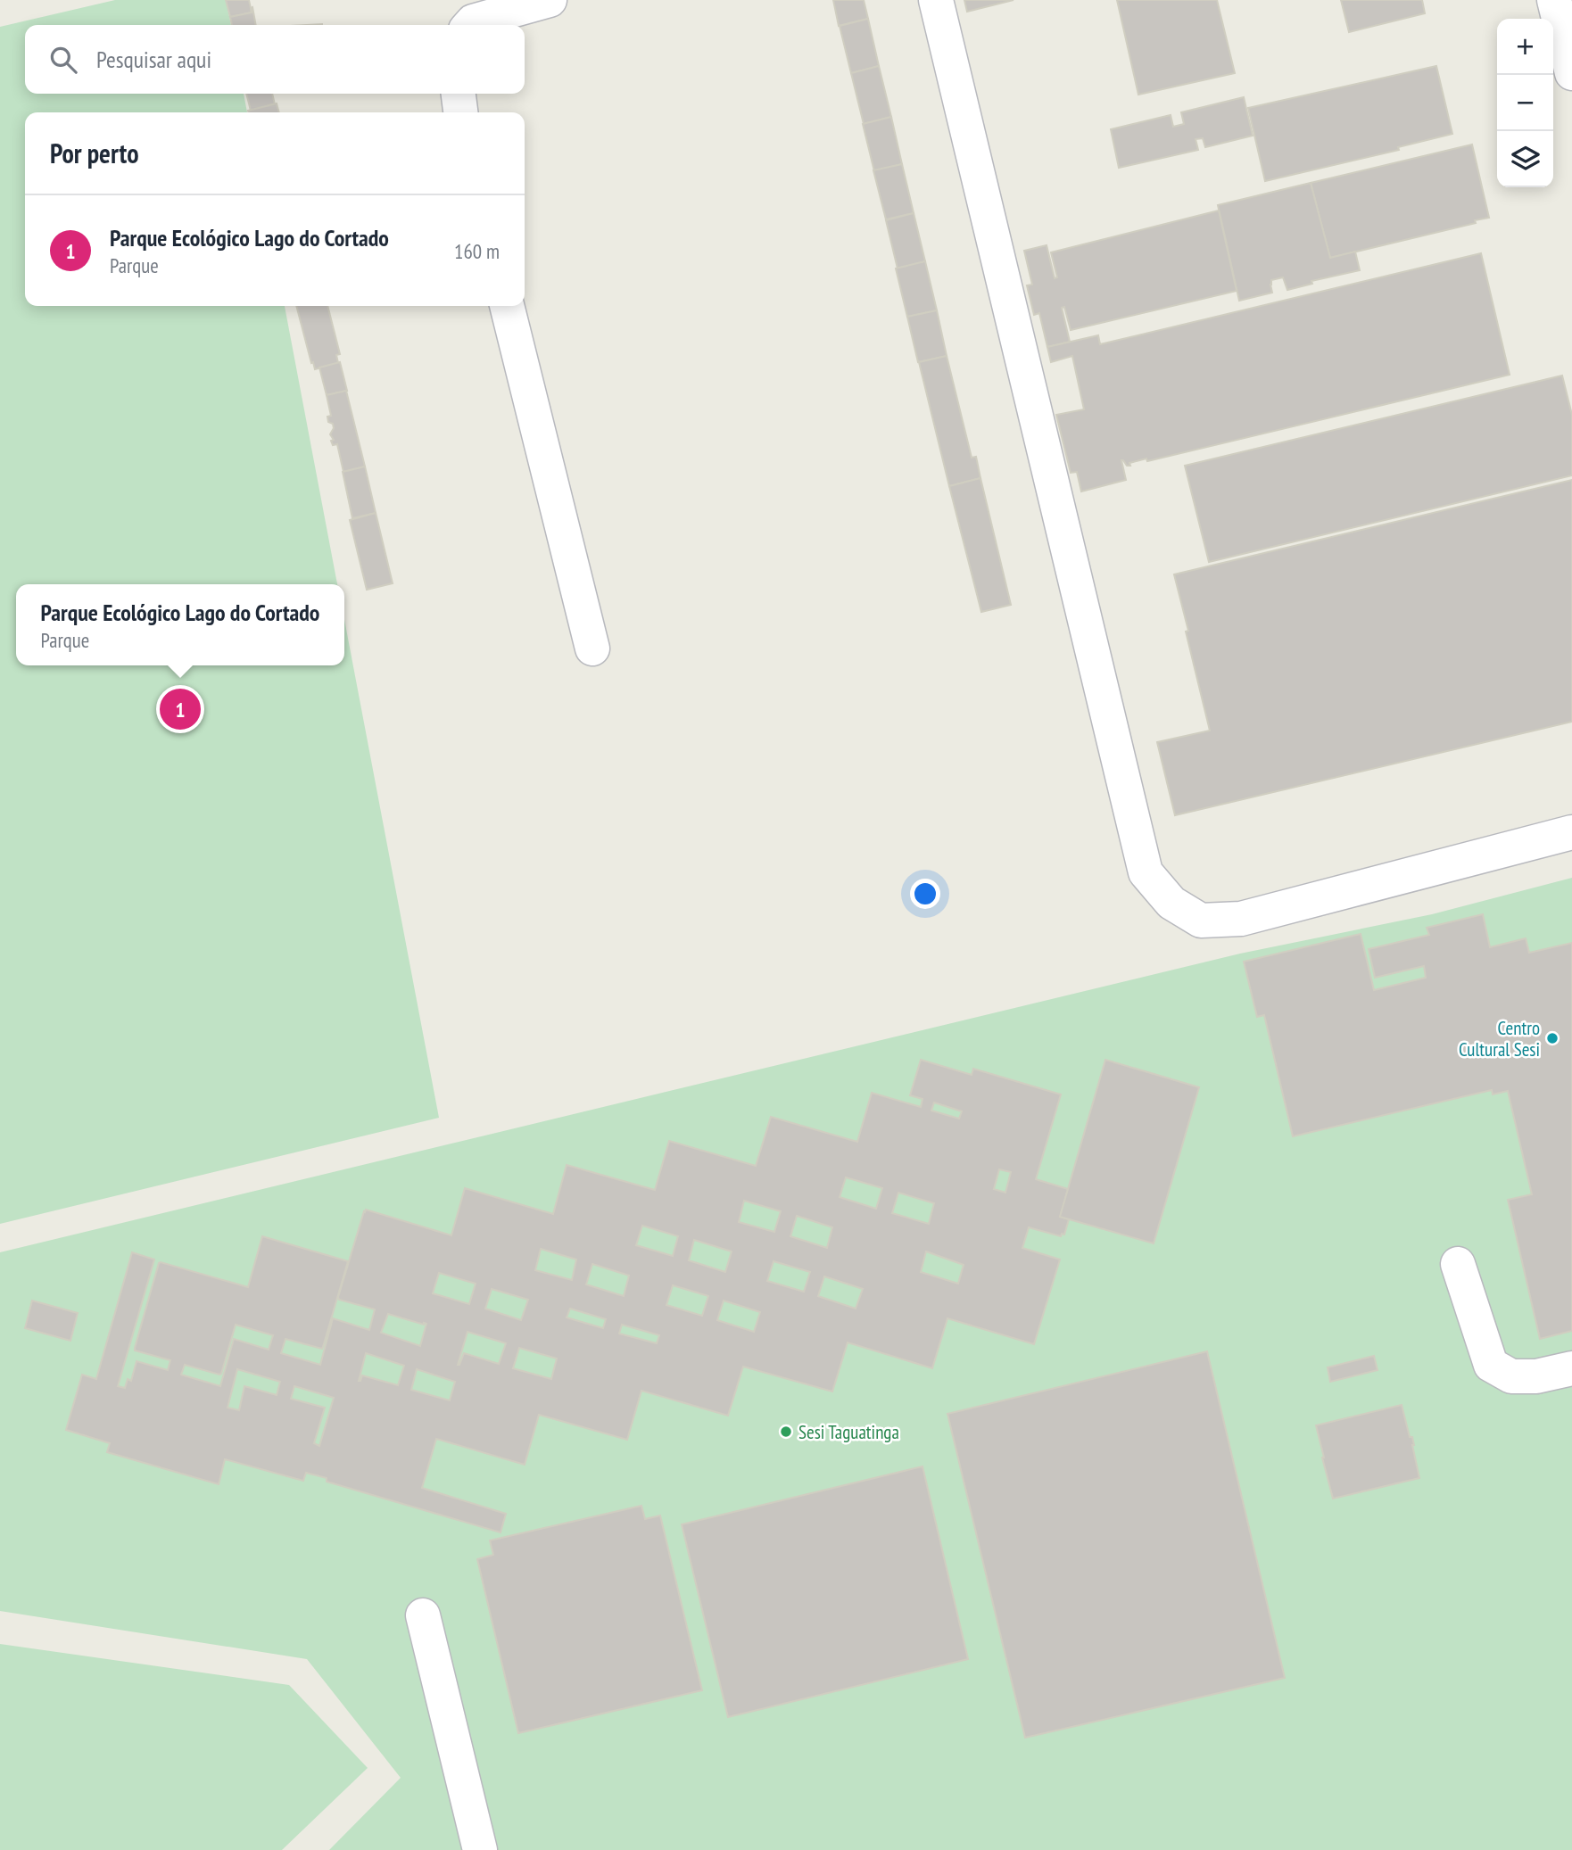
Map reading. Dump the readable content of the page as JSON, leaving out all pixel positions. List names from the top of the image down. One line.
{"places":["Centro Cultural Sesi","Sesi Taguatinga"],"page":{"map_buttons":["+","−"],"search":"Pesquisar aqui","heading":"Por perto","list":[{"mark":"1","name":"Parque Ecológico Lago do Cortado","note":"Parque","value":"160 m"}],"popup":["Parque Ecológico Lago do Cortado","Parque"],"pins":"1"}}
